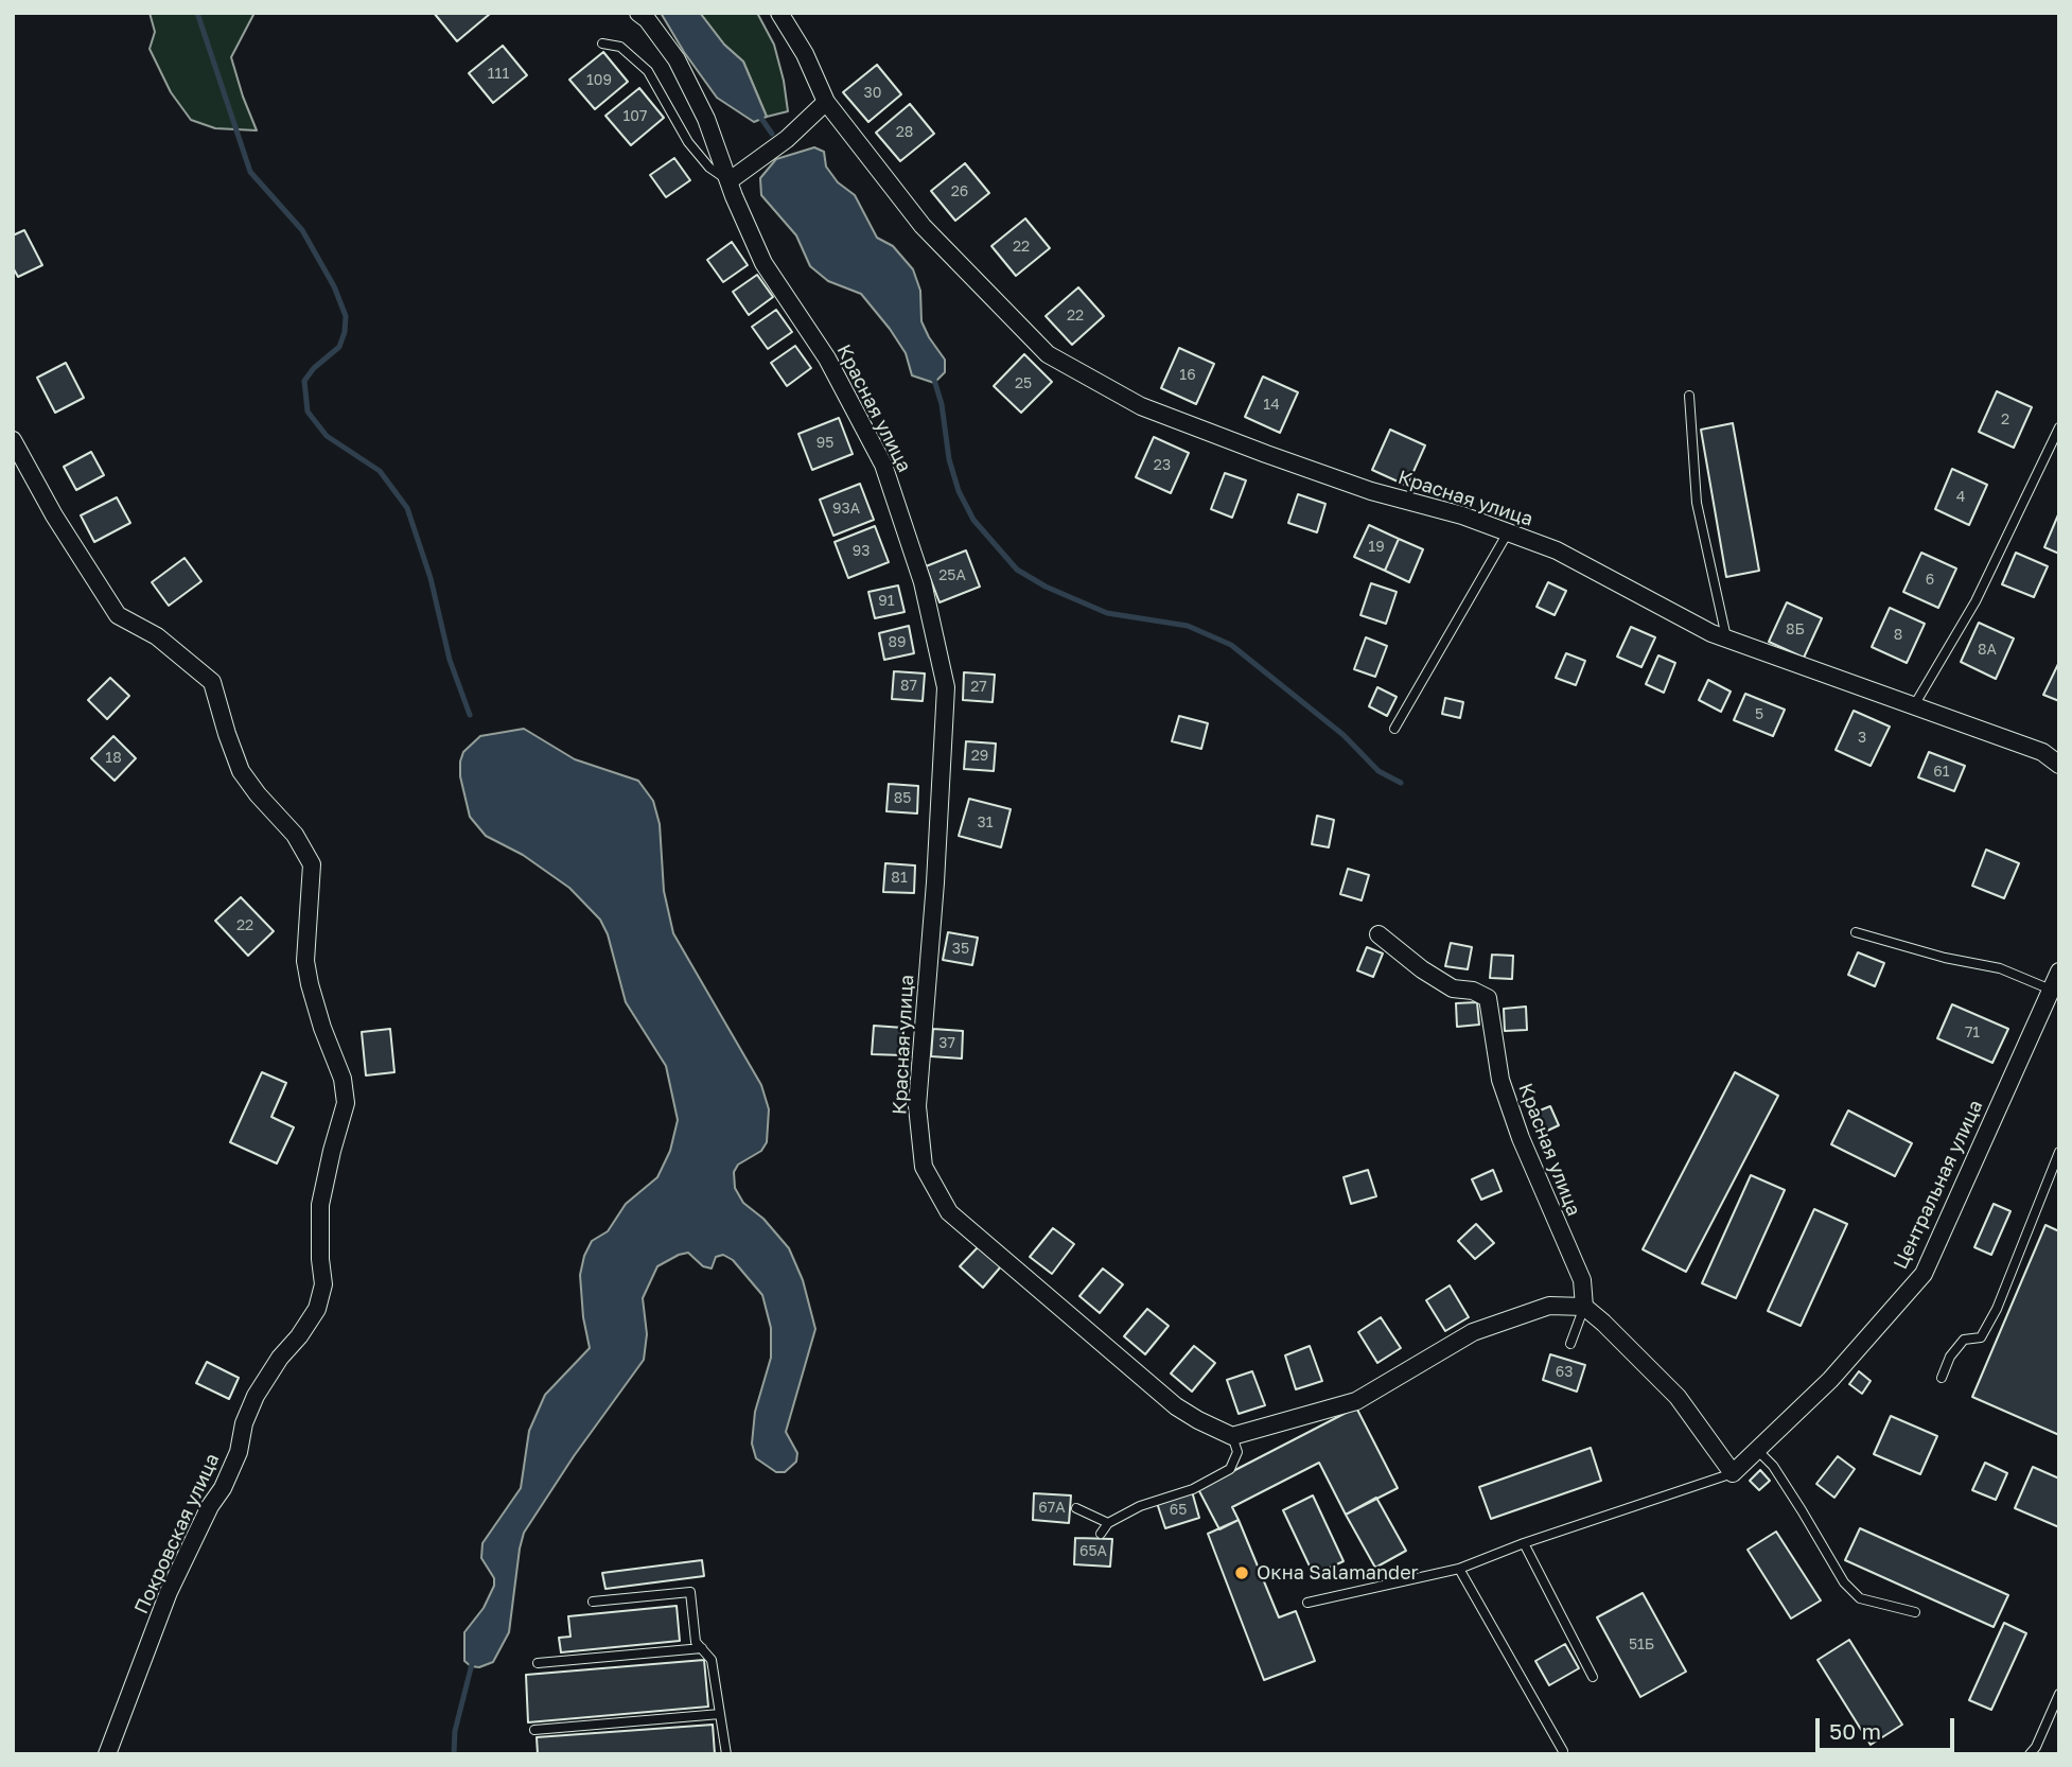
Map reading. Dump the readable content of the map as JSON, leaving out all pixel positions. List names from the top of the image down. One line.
{"streets":{"street":["Красная улица","Центральная улица","Покровская улица"]},"places":["Окна Salamander"],"house_numbers":["111","109","30","107","28","26","22","22","16","25","14","2","95","23","4","93А","19","93","25А","6","91","8Б","8","89","8А","87","27","5","3","29","18","61","85","31","81","22","35","71","37","63","67А","65","65А","51Б"],"scale_bar":"50 m"}
